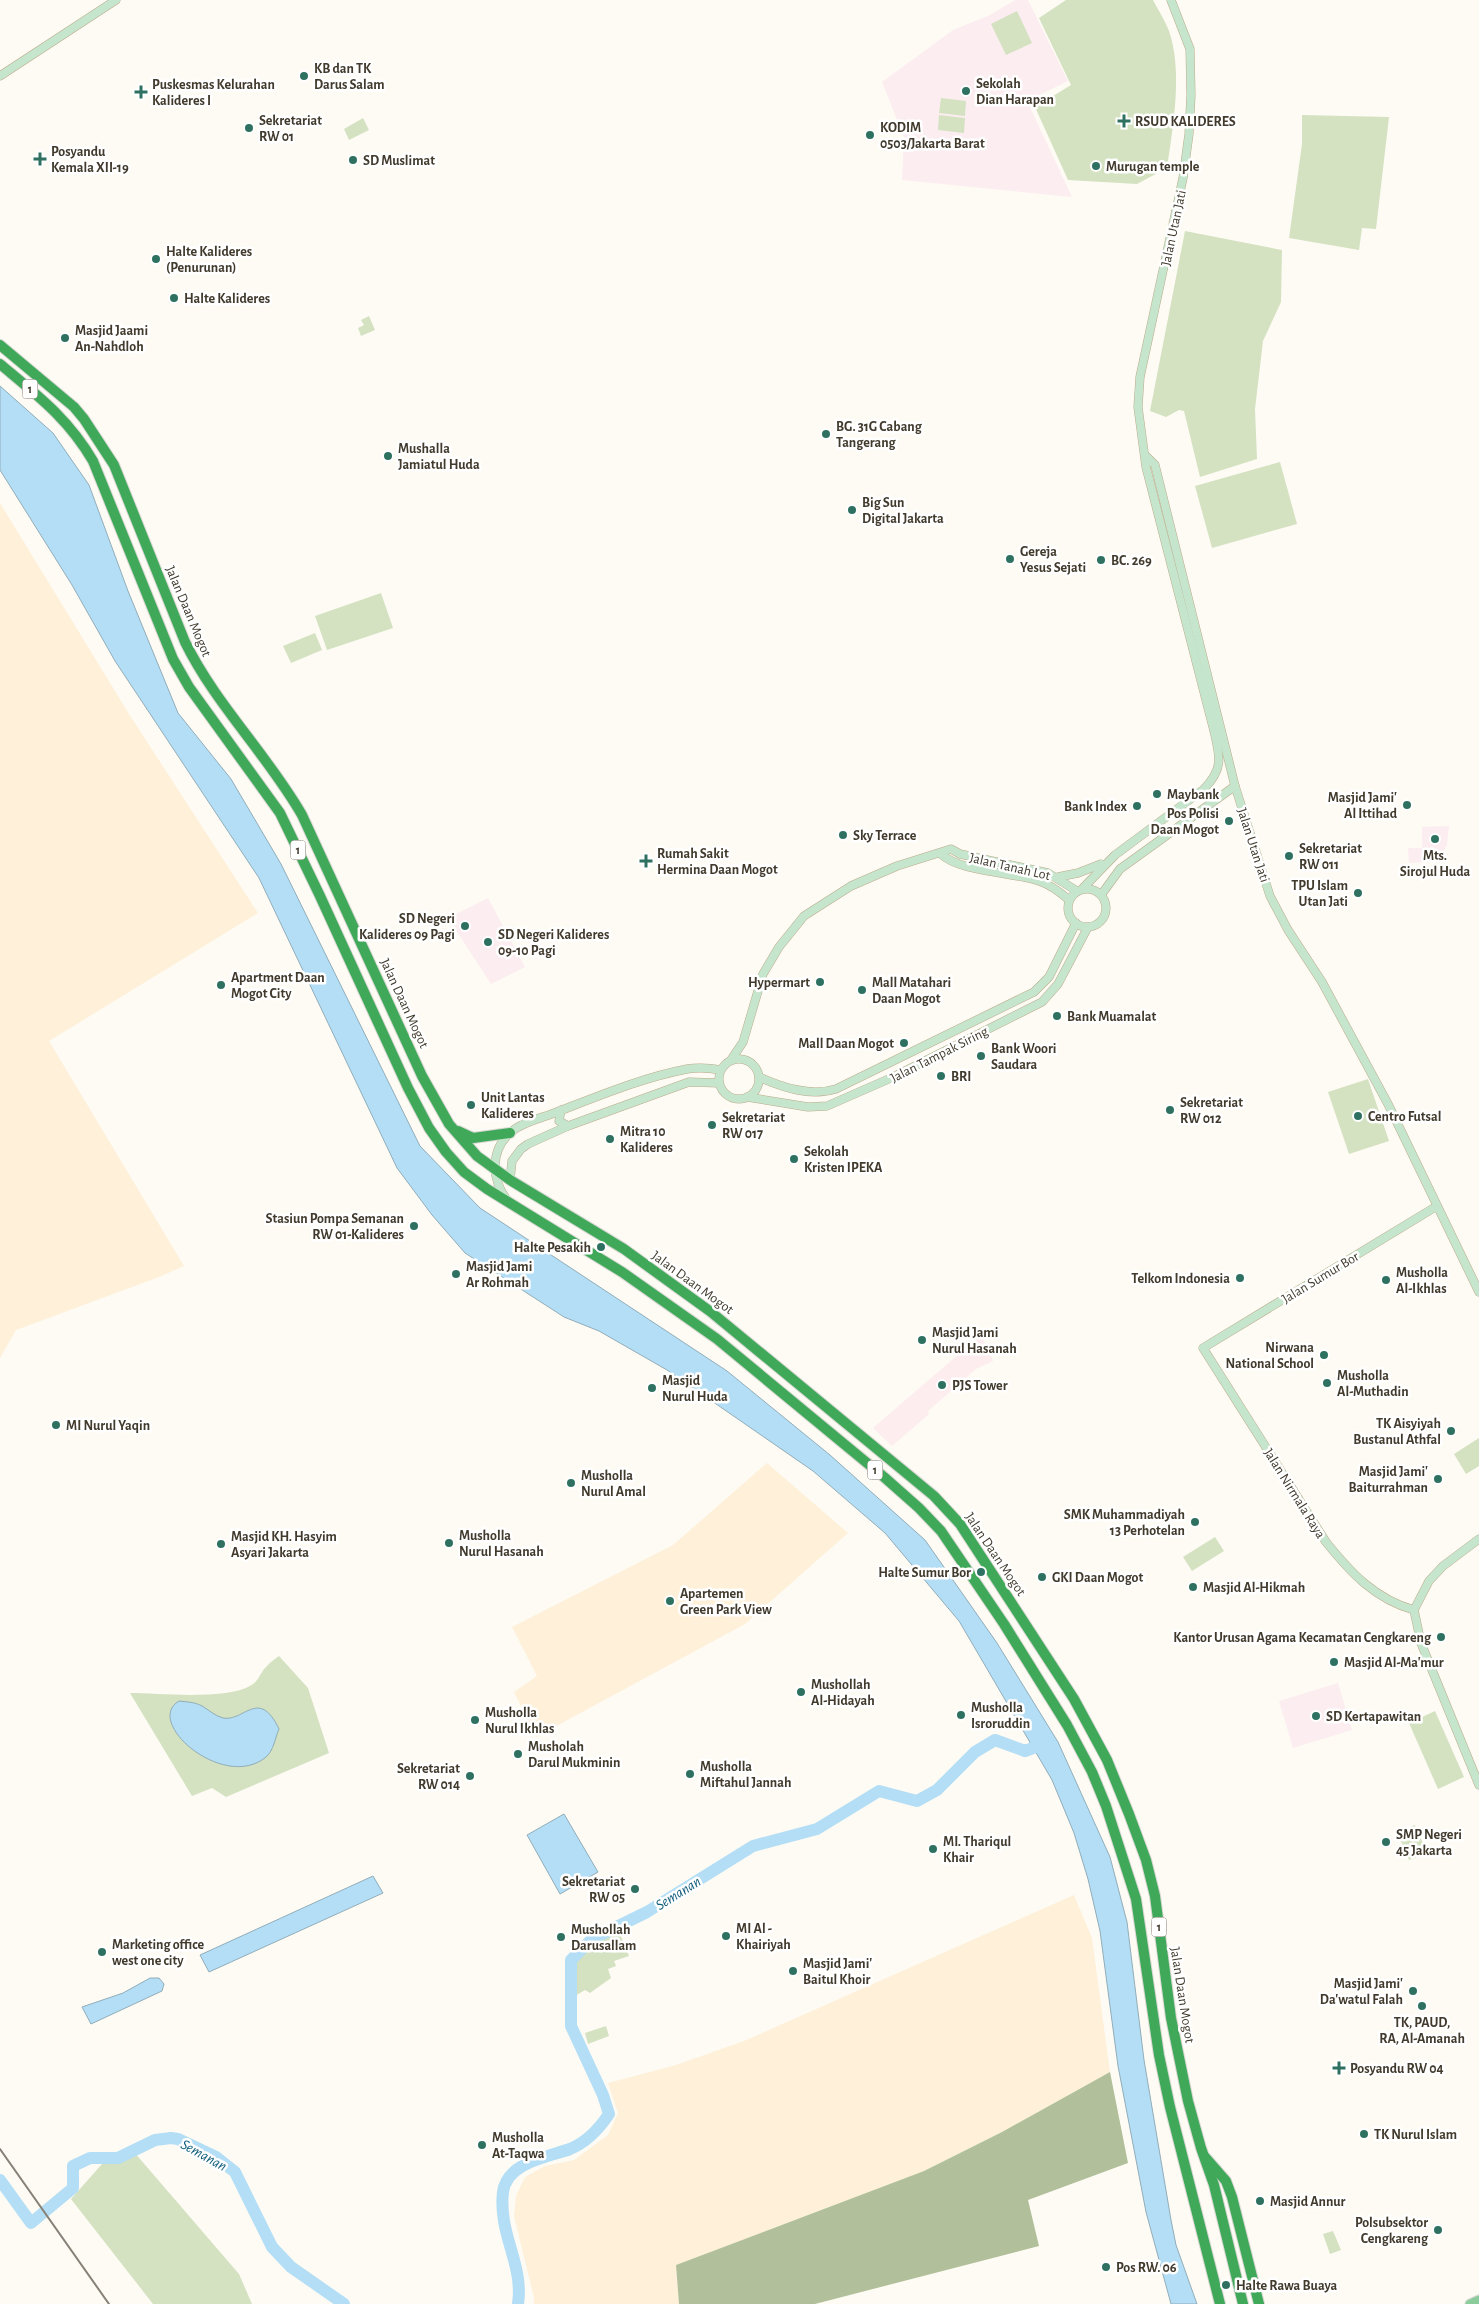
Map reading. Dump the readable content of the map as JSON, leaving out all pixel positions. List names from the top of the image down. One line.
{"streets":{"highway":["1","Jalan Daan Mogot"],"main road":["Jalan Utan Jati","Jalan Tanah Lot","Jalan Tampak Siring","Jalan Sumur Bor","Jalan Nirmala Raya"]},"crossings":[["Jalan Utan Jati","Jalan Sumur Bor"],["Jalan Tanah Lot","Jalan Tampak Siring"],["Jalan Sumur Bor","Jalan Nirmala Raya"]],"water":["Semanan"],"places":{"other":["KB dan TK Darus Salam","Sekolah Dian Harapan","Sekretariat RW 01","KODIM 0503/Jakarta Barat","SD Muslimat","Murugan temple","Halte Kalideres (Penurunan)","Halte Kalideres","Masjid Jaami An-Nahdloh","BG. 31G Cabang Tangerang","Mushalla Jamiatul Huda","Big Sun Digital Jakarta","Gereja Yesus Sejati","BC. 269","Maybank","Masjid Jami' Al Ittihad","Bank Index","Pos Polisi Daan Mogot","Sky Terrace","Mts. Sirojul Huda","Sekretariat RW 011","TPU Islam Utan Jati","SD Negeri Kalideres 09 Pagi","SD Negeri Kalideres 09-10 Pagi","Hypermart","Apartment Daan Mogot City","Mall Matahari Daan Mogot","Bank Muamalat","Mall Daan Mogot","Bank Woori Saudara","BRI","Unit Lantas Kalideres","Sekretariat RW 012","Centro Futsal","Sekretariat RW 017","Mitra 10 Kalideres","Sekolah Kristen IPEKA","Stasiun Pompa Semanan RW 01-Kalideres","Halte Pesakih","Masjid Jami Ar Rohmah","Telkom Indonesia","Musholla Al-Ikhlas","Masjid Jami Nurul Hasanah","Nirwana National School","Musholla Al-Muthadin","PJS Tower","Masjid Nurul Huda","MI Nurul Yaqin","TK Aisyiyah Bustanul Athfal","Masjid Jami' Baiturrahman","Musholla Nurul Amal","SMK Muhammadiyah 13 Perhotelan","Musholla Nurul Hasanah","Masjid KH. Hasyim Asyari Jakarta","Halte Sumur Bor","GKI Daan Mogot","Masjid Al-Hikmah","Apartemen Green Park View","Kantor Urusan Agama Kecamatan Cengkareng","Masjid Al-Ma'mur","Mushollah Al-Hidayah","Musholla Isroruddin","SD Kertapawitan","Musholla Nurul Ikhlas","Musholah Darul Mukminin","Musholla Miftahul Jannah","Sekretariat RW 014","SMP Negeri 45 Jakarta","MI. Thariqul Khair","Sekretariat RW 05","MI Al - Khairiyah","Mushollah Darusallam","Marketing office west one city","Masjid Jami' Baitul Khoir","Masjid Jami' Da'watul Falah","TK, PAUD, RA, Al-Amanah","TK Nurul Islam","Musholla At-Taqwa","Masjid Annur","Polsubsektor Cengkareng","Pos RW. 06","Halte Rawa Buaya"],"health":["Puskesmas Kelurahan Kalideres I","RSUD KALIDERES","Posyandu Kemala XII-19","Rumah Sakit Hermina Daan Mogot","Posyandu RW 04"]}}
